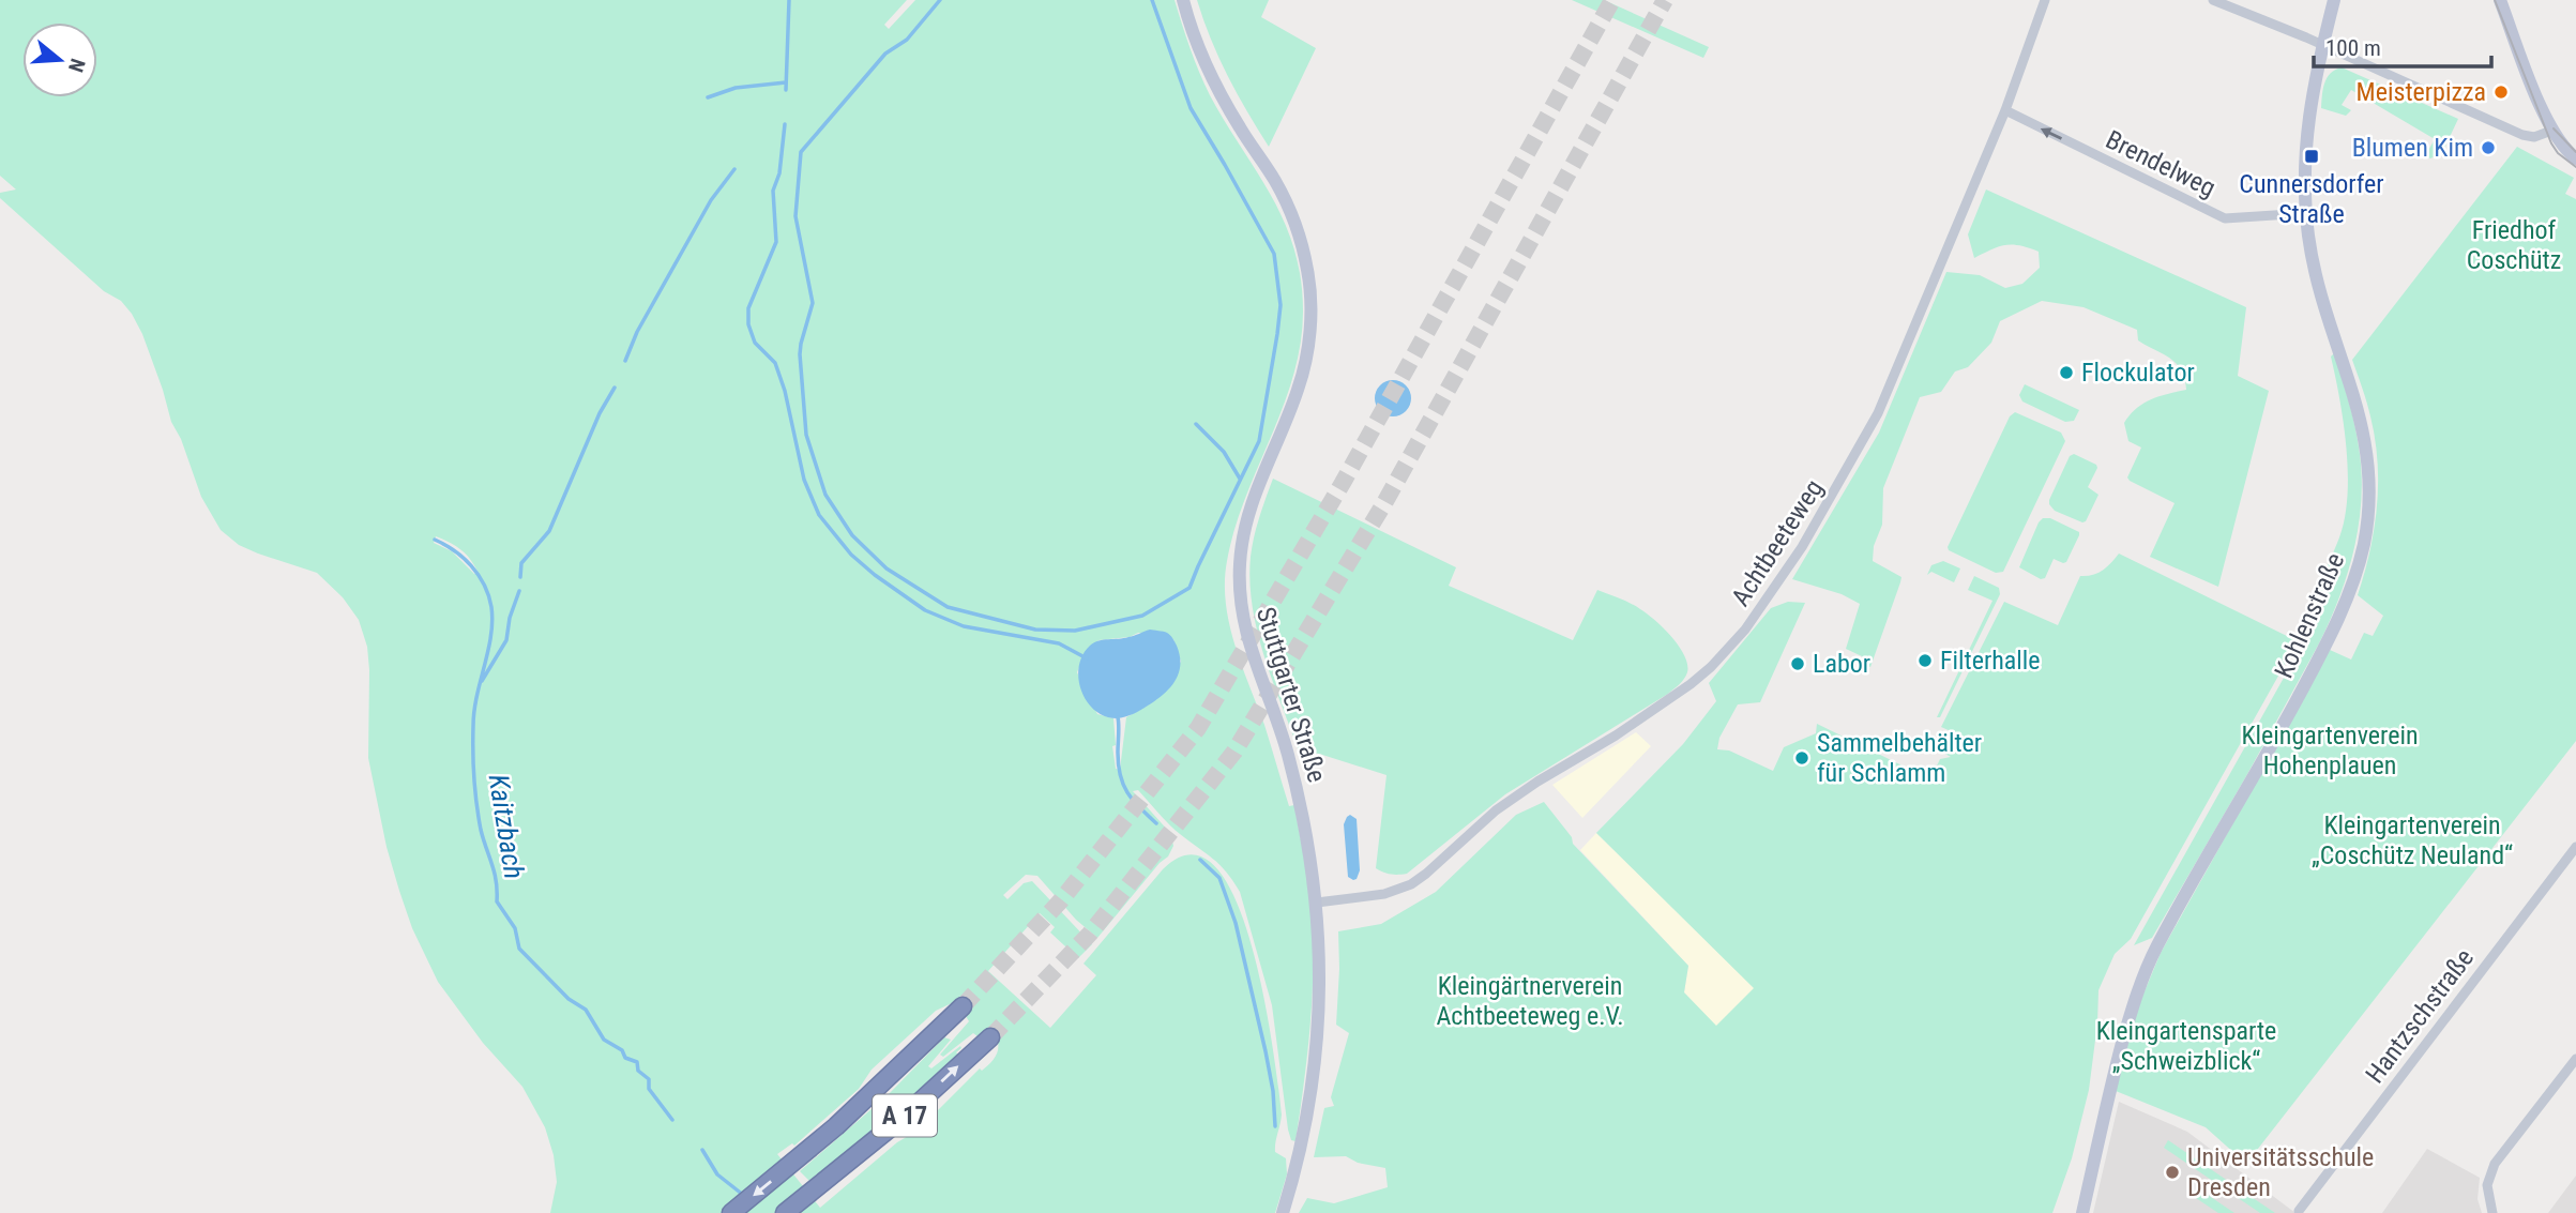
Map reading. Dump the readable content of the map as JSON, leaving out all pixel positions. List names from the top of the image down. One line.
{"streets":{"highway":["A 17"],"street":["Brendelweg","Achtbeeteweg","Kohlenstraße","Stuttgarter Straße","Hantzschstraße"]},"crossings":[["Brendelweg","Achtbeeteweg"],["Brendelweg","Kohlenstraße"],["Achtbeeteweg","Stuttgarter Straße"]],"one_way":["Brendelweg"],"water":["Kaitzbach"],"parks":["Friedhof Coschütz","Kleingartenverein Hohenplauen","Kleingartenverein „Coschütz Neuland“","Kleingärtnerverein Achtbeeteweg e.V.","Kleingartensparte „Schweizblick“"],"places":{"other":["Meisterpizza","Blumen Kim","Flockulator","Filterhalle","Labor","Sammelbehälter für Schlamm","Universitätsschule Dresden"],"transit":["Cunnersdorfer Straße"]},"scale_bar":"100 m","north":"right"}
